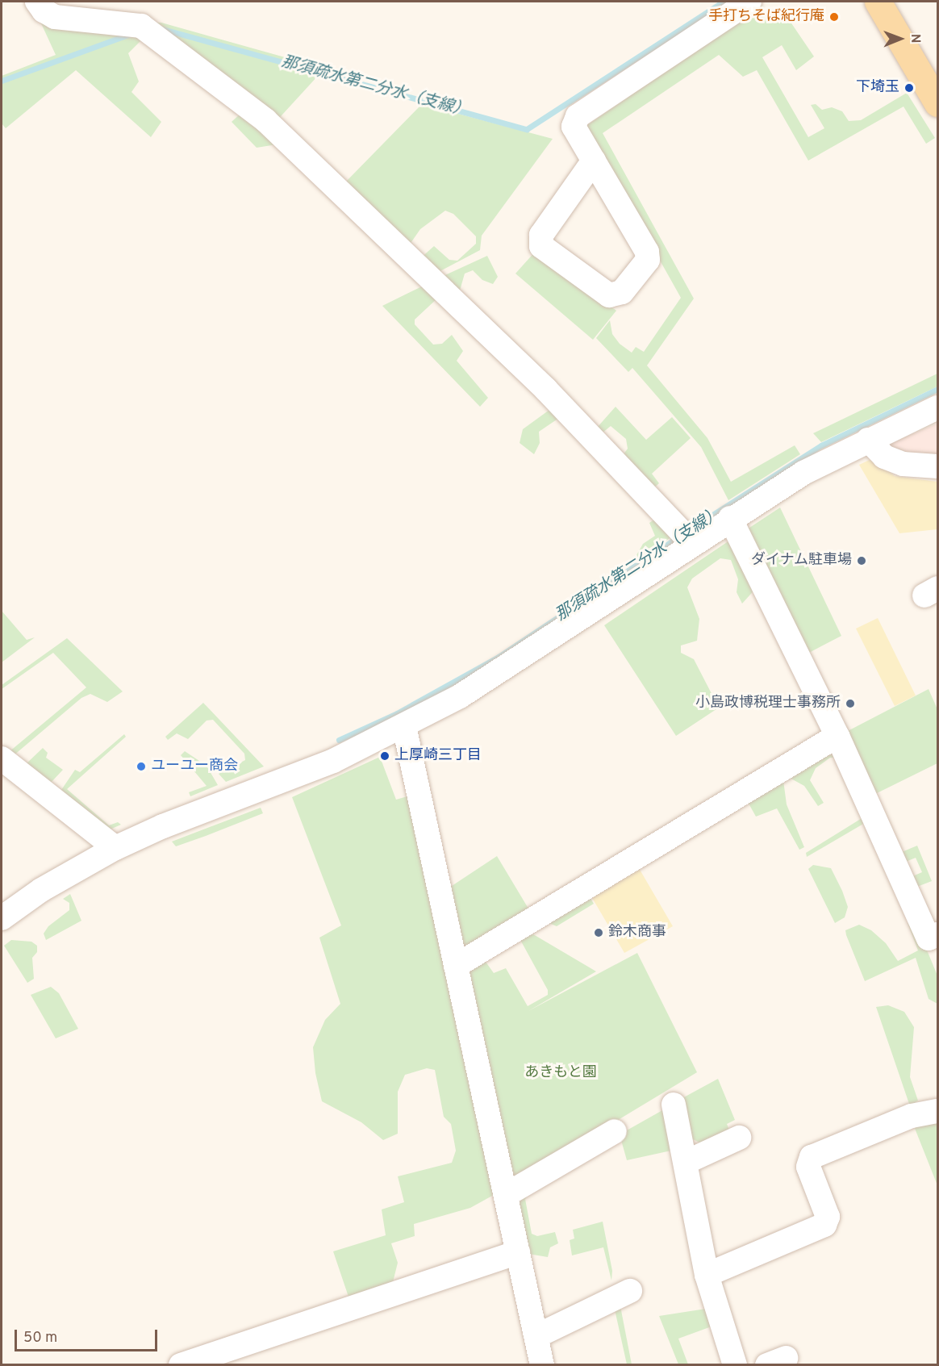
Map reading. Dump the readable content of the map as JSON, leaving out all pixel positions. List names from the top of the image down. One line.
{"water":["那須疏水第二分水（支線）"],"parks":["あきもと園"],"places":["手打ちそば紀行庵","下埼玉","ダイナム駐車場","小島政博税理士事務所","上厚崎三丁目","ユーユー商会","鈴木商事"],"scale_bar":"50 m","north":"right"}
